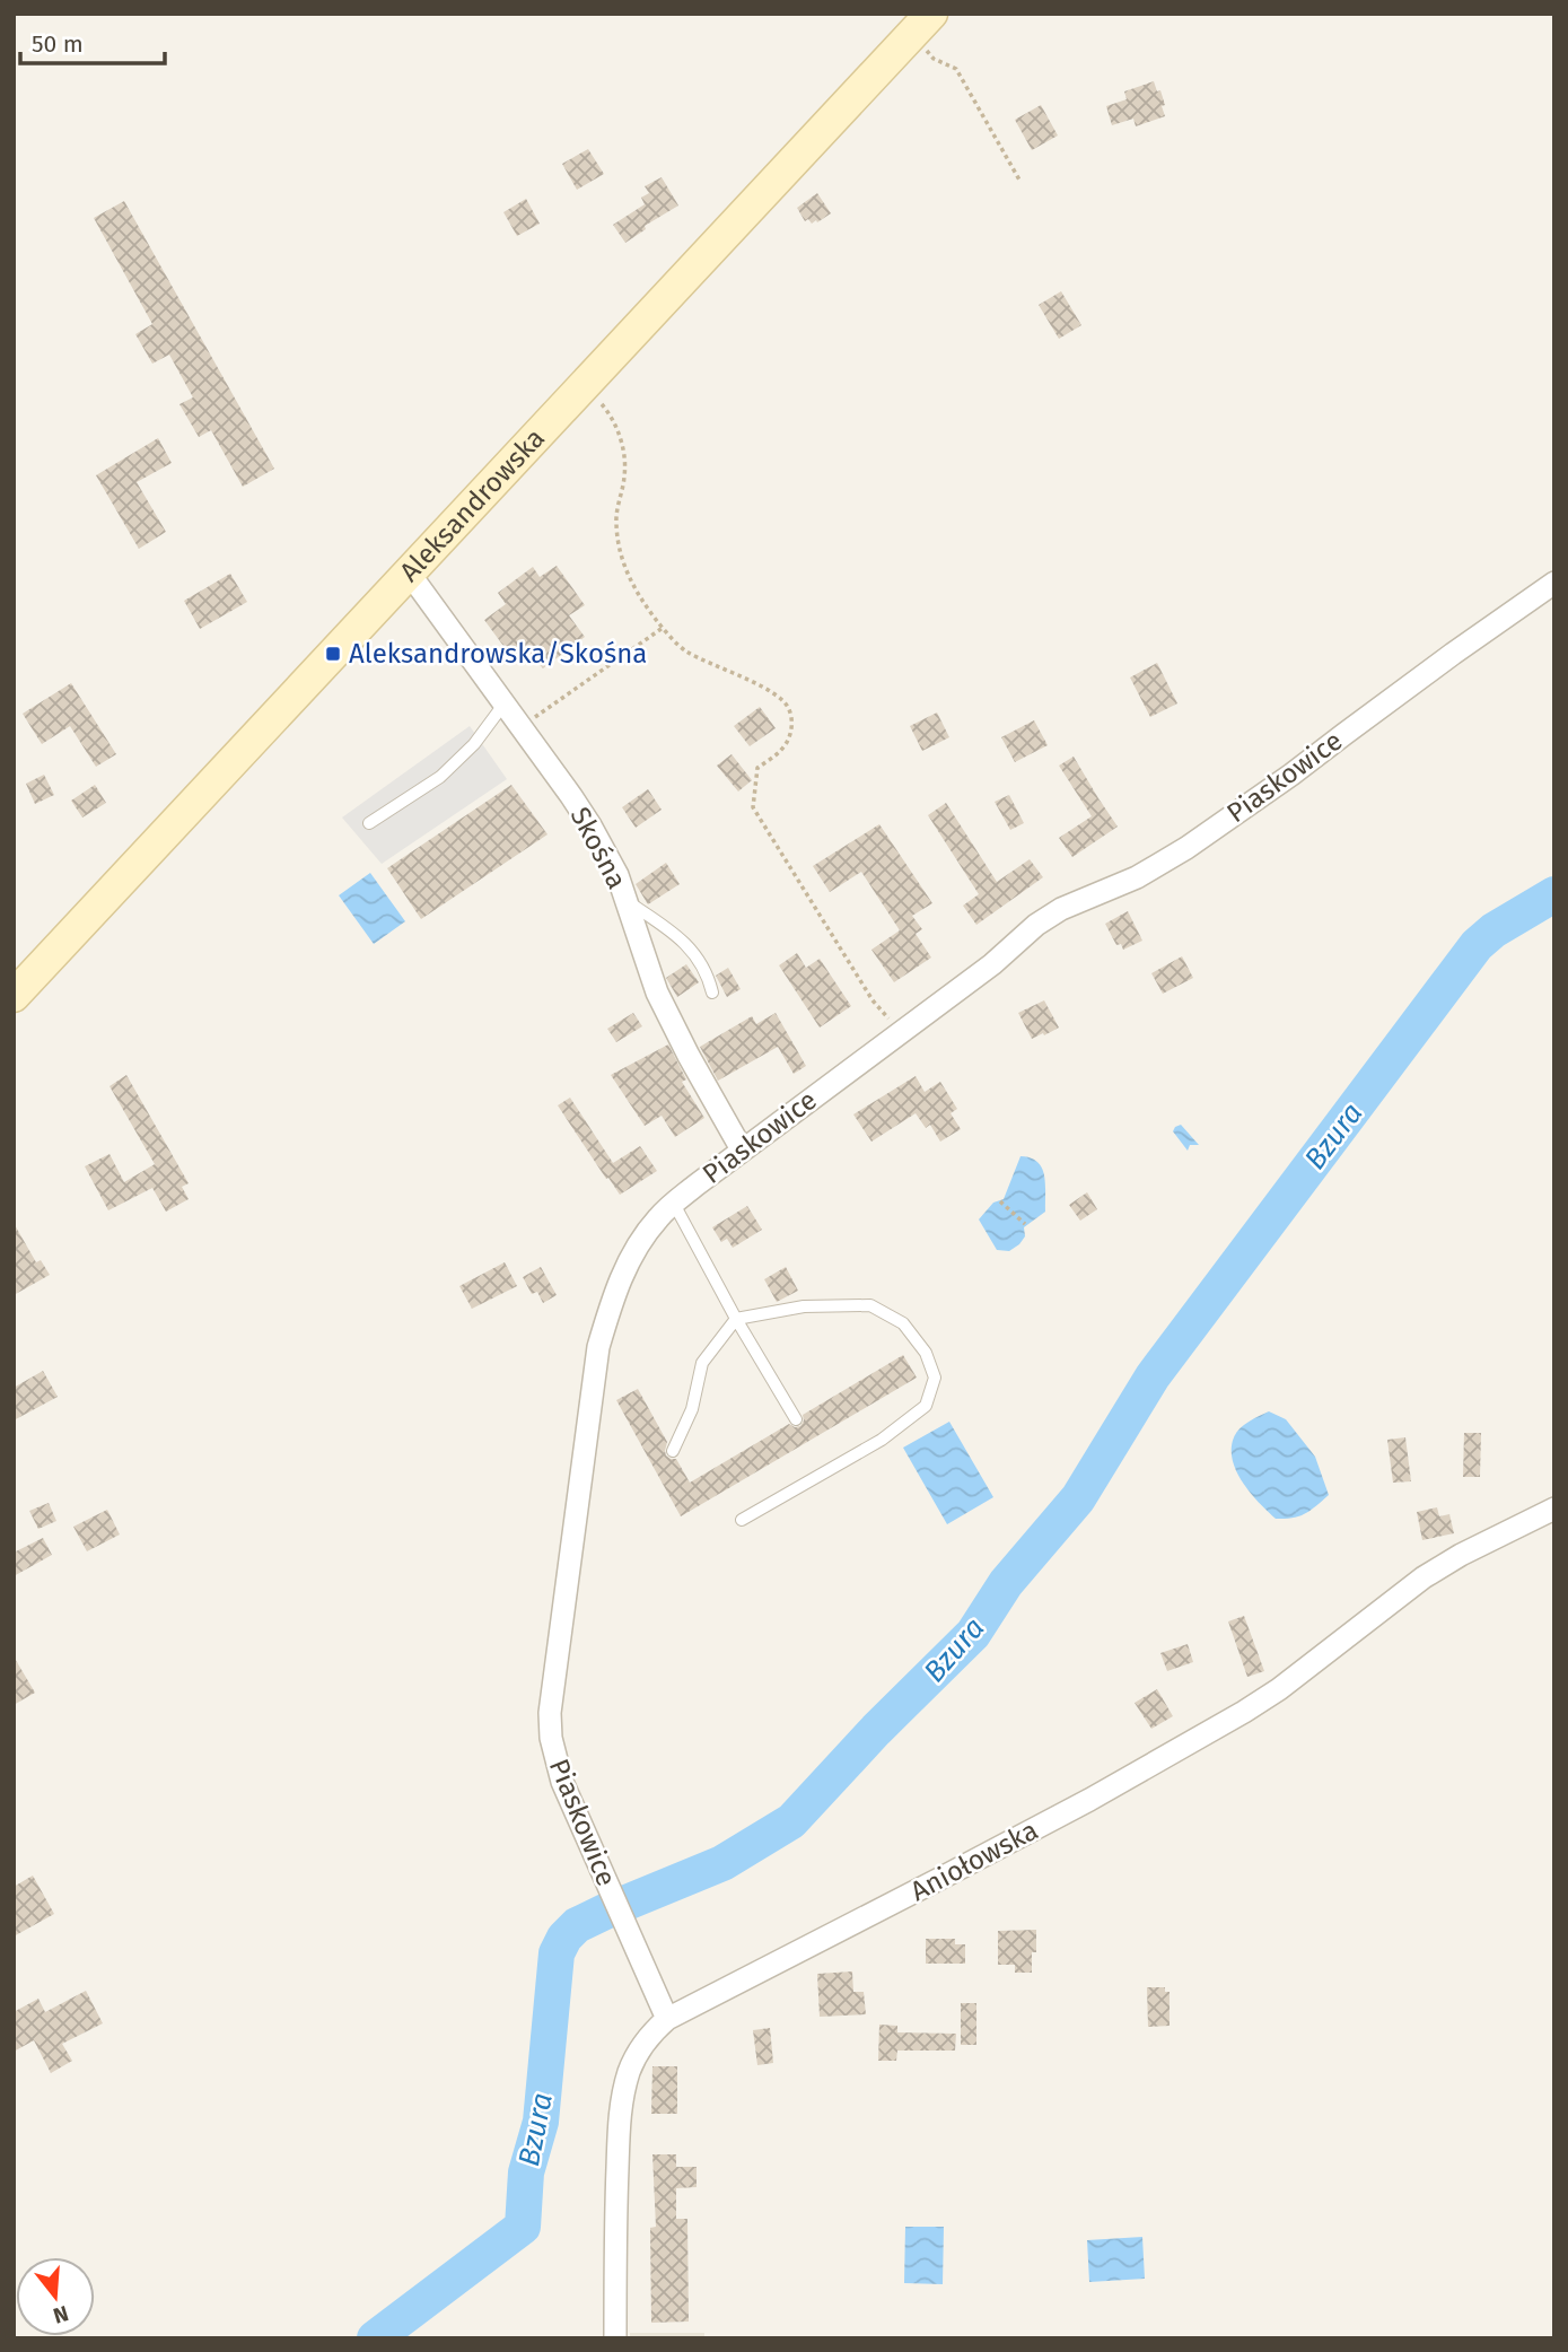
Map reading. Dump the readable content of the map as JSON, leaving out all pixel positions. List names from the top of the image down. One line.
{"streets":{"main road":["Aleksandrowska"],"street":["Piaskowice","Skośna","Aniołowska"]},"crossings":[["Aleksandrowska","Skośna"],["Piaskowice","Skośna"],["Piaskowice","Aniołowska"]],"water":["Bzura"],"places":{"transit":["Aleksandrowska/Skośna"]},"scale_bar":"50 m","north":"bottom"}
